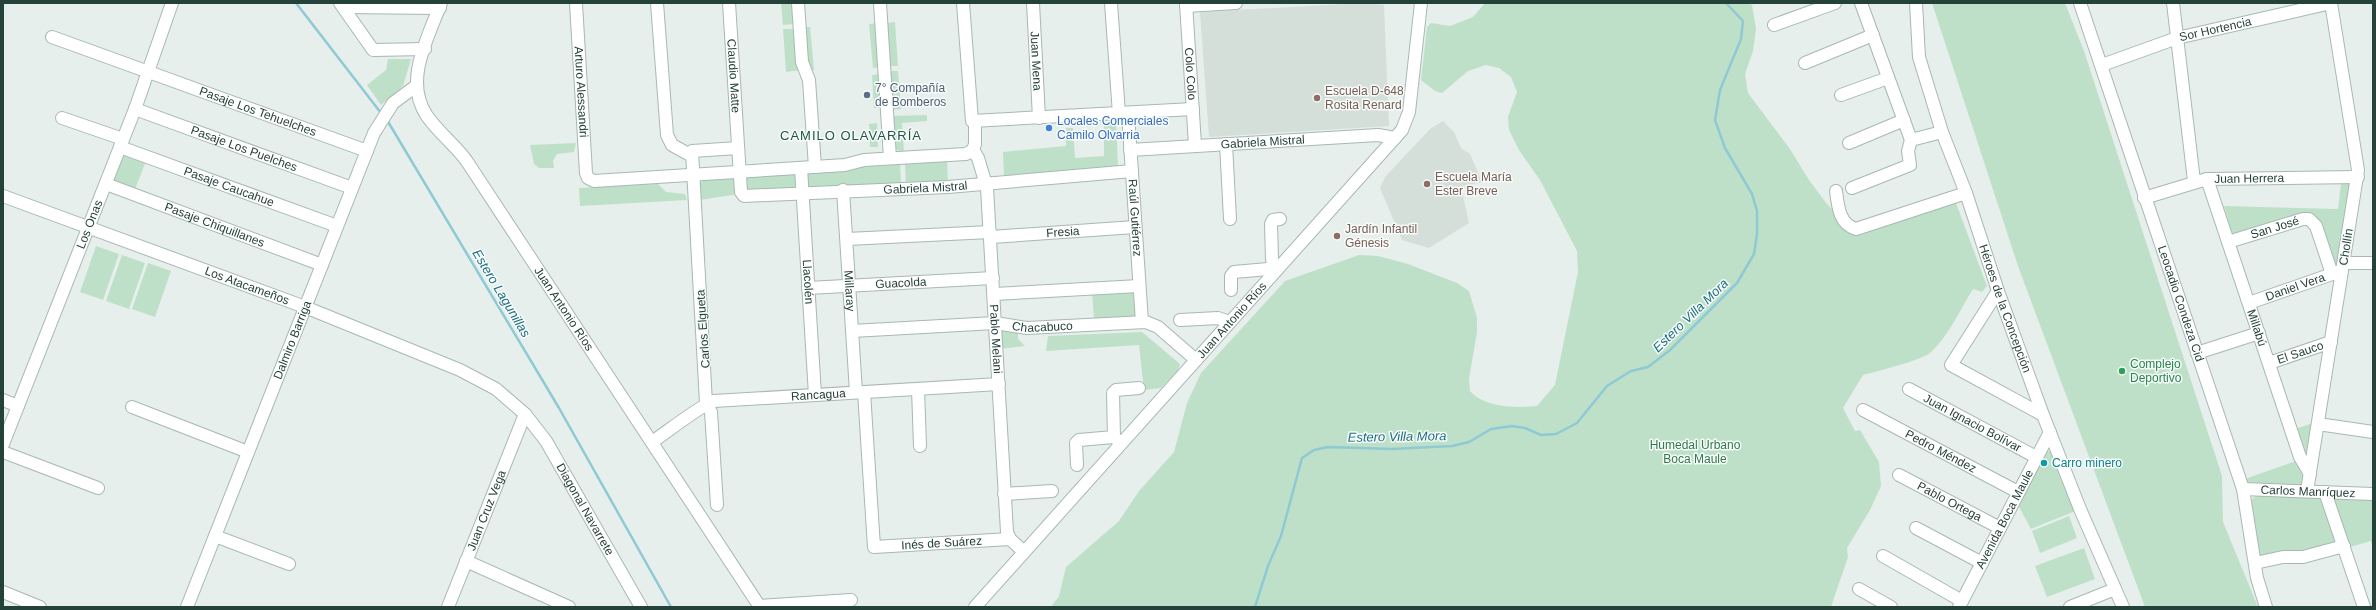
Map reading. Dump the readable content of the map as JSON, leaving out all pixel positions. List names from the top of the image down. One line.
{"streets":{"street":["Sor Hortencia","Juan Mena","Colo Colo","Claudio Matte","Arturo Alessandri","Pasaje Los Tehuelches","Gabriela Mistral","Pasaje Los Puelches","Juan Herrera","Pasaje Caucahue","Raúl Gutiérrez","Los Onas","Pasaje Chiquillanes","San José","Fresia","Chollín","Llacolén","Guacolda","Los Atacameños","Daniel Vera","Millaray","Leocadio Condeza Cid","Juan Antonio Ríos","Héroes de la Concepción","Chacabuco","Millabú","Carlos Elgueta","Pablo Melani","Dalmiro Barriga","El Sauco","Rancagua","Juan Ignacio Bolívar","Pedro Méndez","Carlos Manríquez","Pablo Ortega","Diagonal Navarrete","Juan Cruz Vega","Avenida Boca Maule","Inés de Suárez"]},"crossings":[["Sor Hortencia","Chollín"],["Sor Hortencia","Leocadio Condeza Cid"],["Colo Colo","Gabriela Mistral"],["Claudio Matte","Gabriela Mistral"],["Arturo Alessandri","Carlos Elgueta"],["Pasaje Los Tehuelches","Los Onas"],["Pasaje Los Tehuelches","Dalmiro Barriga"],["Gabriela Mistral","Raúl Gutiérrez"],["Gabriela Mistral","Llacolén"],["Gabriela Mistral","Millaray"],["Gabriela Mistral","Juan Antonio Ríos"],["Gabriela Mistral","Pablo Melani"],["Pasaje Los Puelches","Los Onas"],["Pasaje Los Puelches","Dalmiro Barriga"],["Juan Herrera","Chollín"],["Juan Herrera","Leocadio Condeza Cid"],["Juan Herrera","Millabú"],["Pasaje Caucahue","Los Onas"],["Pasaje Caucahue","Dalmiro Barriga"],["Raúl Gutiérrez","Fresia"],["Raúl Gutiérrez","Chacabuco"],["Los Onas","Pasaje Chiquillanes"],["Los Onas","Los Atacameños"],["Pasaje Chiquillanes","Dalmiro Barriga"],["San José","Chollín"],["San José","Daniel Vera"],["San José","Millabú"],["Fresia","Millaray"],["Fresia","Pablo Melani"],["Chollín","Daniel Vera"],["Chollín","Millabú"],["Chollín","El Sauco"],["Chollín","Carlos Manríquez"],["Llacolén","Guacolda"],["Llacolén","Rancagua"],["Guacolda","Millaray"],["Guacolda","Pablo Melani"],["Los Atacameños","Dalmiro Barriga"],["Los Atacameños","Diagonal Navarrete"],["Los Atacameños","Juan Cruz Vega"],["Daniel Vera","Millabú"],["Millaray","Chacabuco"],["Millaray","Rancagua"],["Millaray","Inés de Suárez"],["Leocadio Condeza Cid","Carlos Manríquez"],["Juan Antonio Ríos","Chacabuco"],["Juan Antonio Ríos","Dalmiro Barriga"],["Héroes de la Concepción","Avenida Boca Maule"],["Chacabuco","Pablo Melani"],["Millabú","El Sauco"],["Carlos Elgueta","Rancagua"],["Pablo Melani","Rancagua"],["Pablo Melani","Inés de Suárez"],["Juan Ignacio Bolívar","Avenida Boca Maule"],["Pedro Méndez","Avenida Boca Maule"],["Pablo Ortega","Avenida Boca Maule"],["Diagonal Navarrete","Juan Cruz Vega"]],"districts":["CAMILO OLAVARRÍA"],"water":["Estero Lagunillas","Estero Villa Mora"],"parks":["Humedal Urbano Boca Maule"],"places":["7° Compañía de Bomberos","Escuela D-648 Rosita Renard","Locales Comerciales Camilo Olvarria","Escuela María Ester Breve","Jardín Infantil Génesis","Complejo Deportivo","Carro minero"]}
